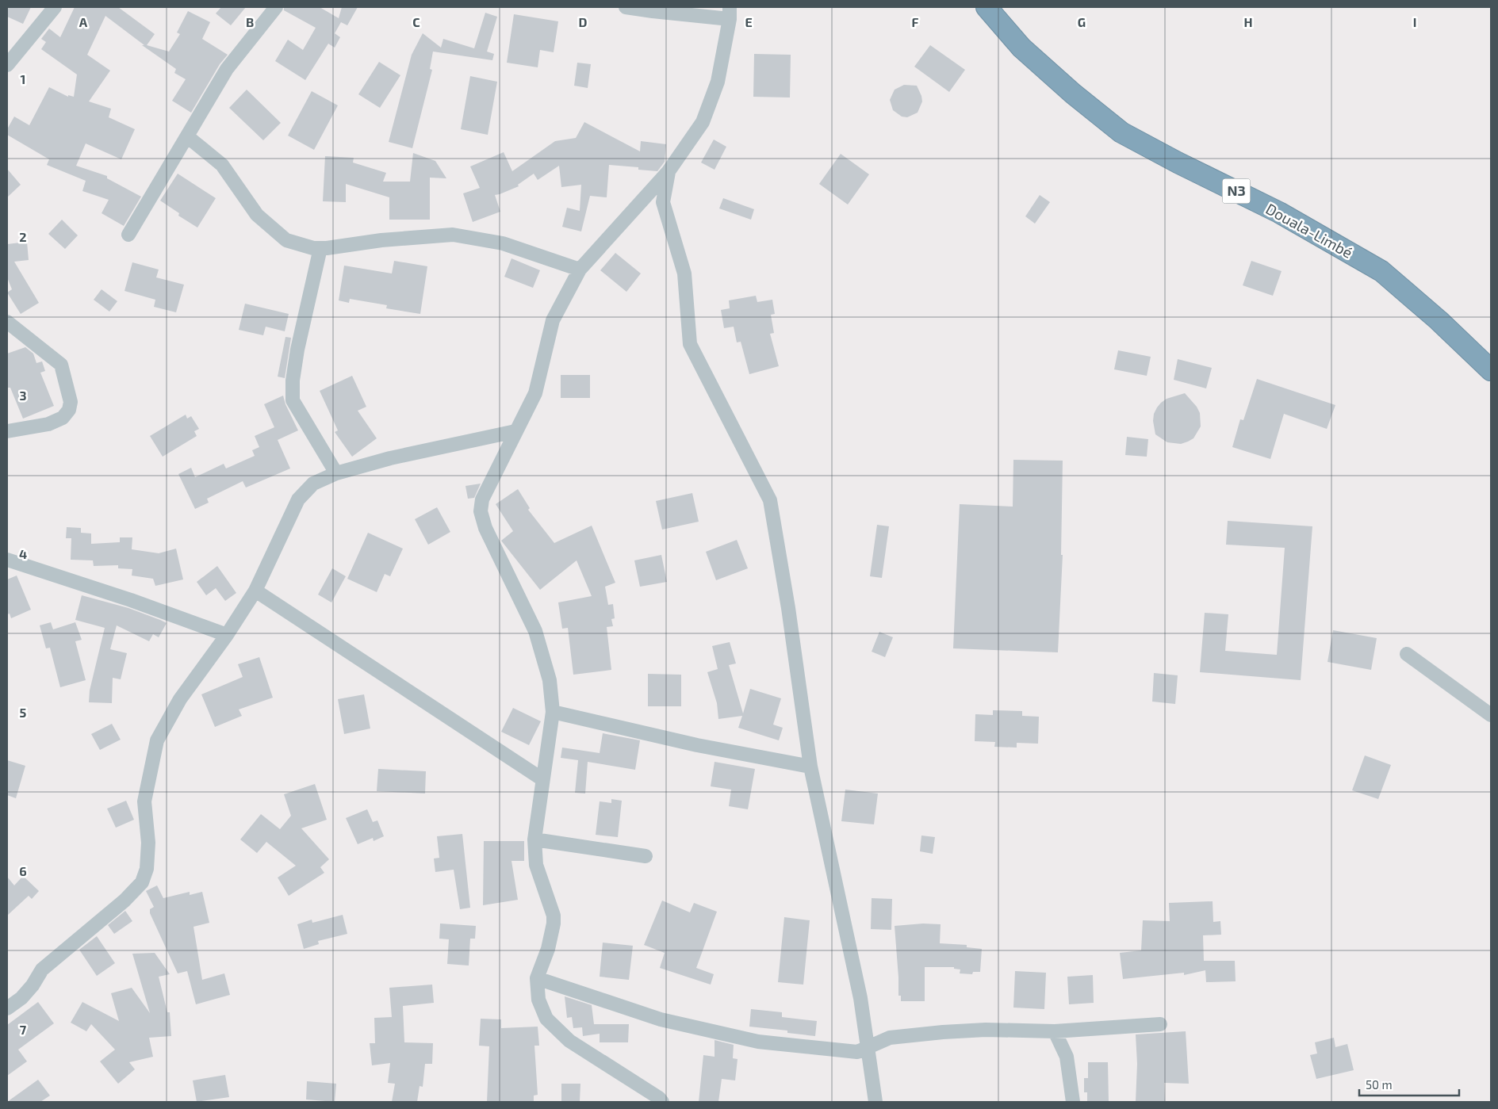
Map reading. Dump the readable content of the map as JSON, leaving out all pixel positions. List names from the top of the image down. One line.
{"streets":{"highway":["N3","Douala-Limbé"]},"scale_bar":"50 m","grid":{"columns":["A","B","C","D","E","F","G","H","I"],"rows":["1","2","3","4","5","6","7"]}}
